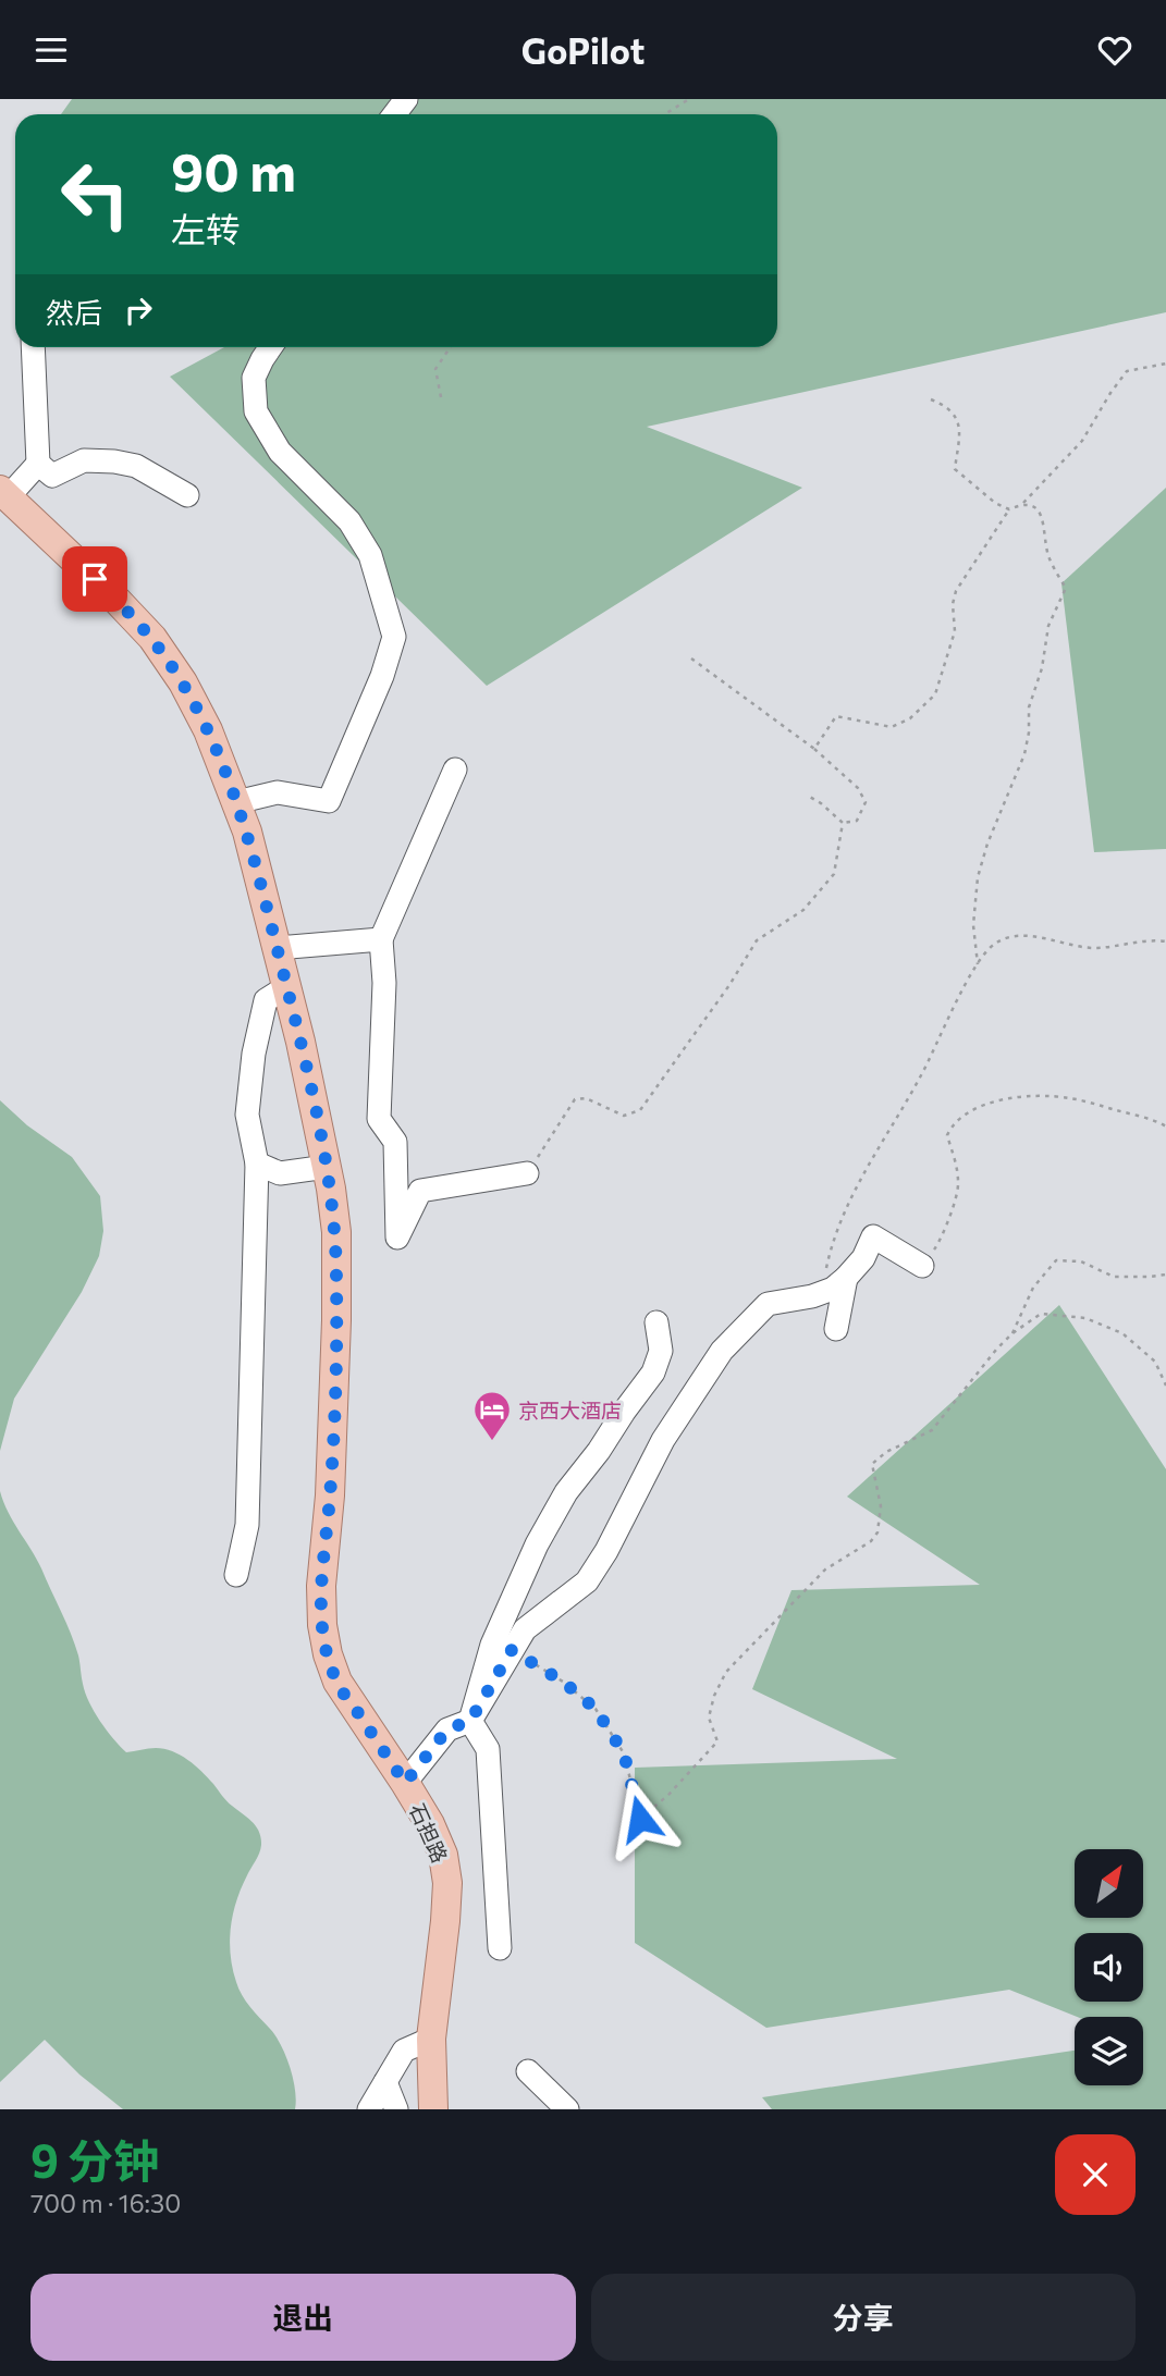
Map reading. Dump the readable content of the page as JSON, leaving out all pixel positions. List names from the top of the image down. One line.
{"streets":{"main road":["石担路"]},"places":{"hotel":["京西大酒店"]},"north":"top right","page":{"header":"GoPilot","turn":["90 m","左转"],"then":"然后","heading":["9 分钟","700 m · 16:30"],"buttons":["退出","分享"]}}
